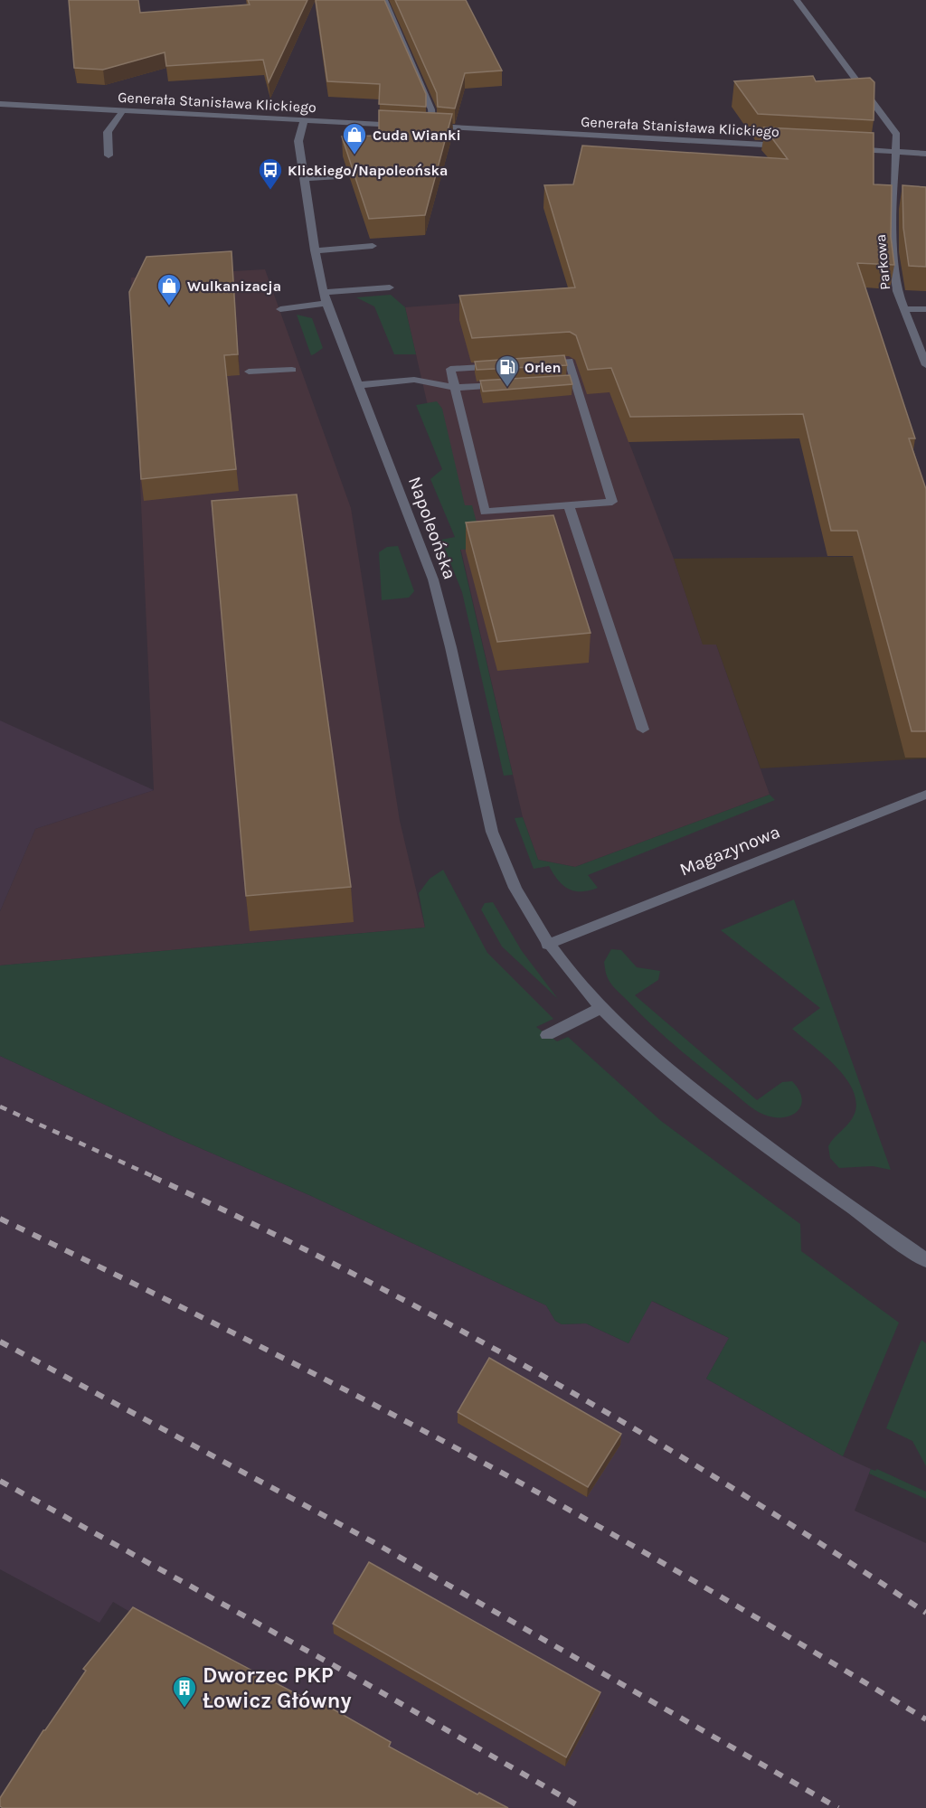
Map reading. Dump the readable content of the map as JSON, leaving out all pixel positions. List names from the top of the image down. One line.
{"streets":{"street":["Generała Stanisława Klickiego","Parkowa","Napoleońska","Magazynowa"]},"crossings":[["Generała Stanisława Klickiego","Napoleońska"],["Napoleońska","Magazynowa"]],"places":{"shop":["Cuda Wianki","Wulkanizacja"],"bus stop":["Klickiego/Napoleońska"],"fuel station":["Orlen"],"building":["Dworzec PKP Łowicz Główny"]}}
